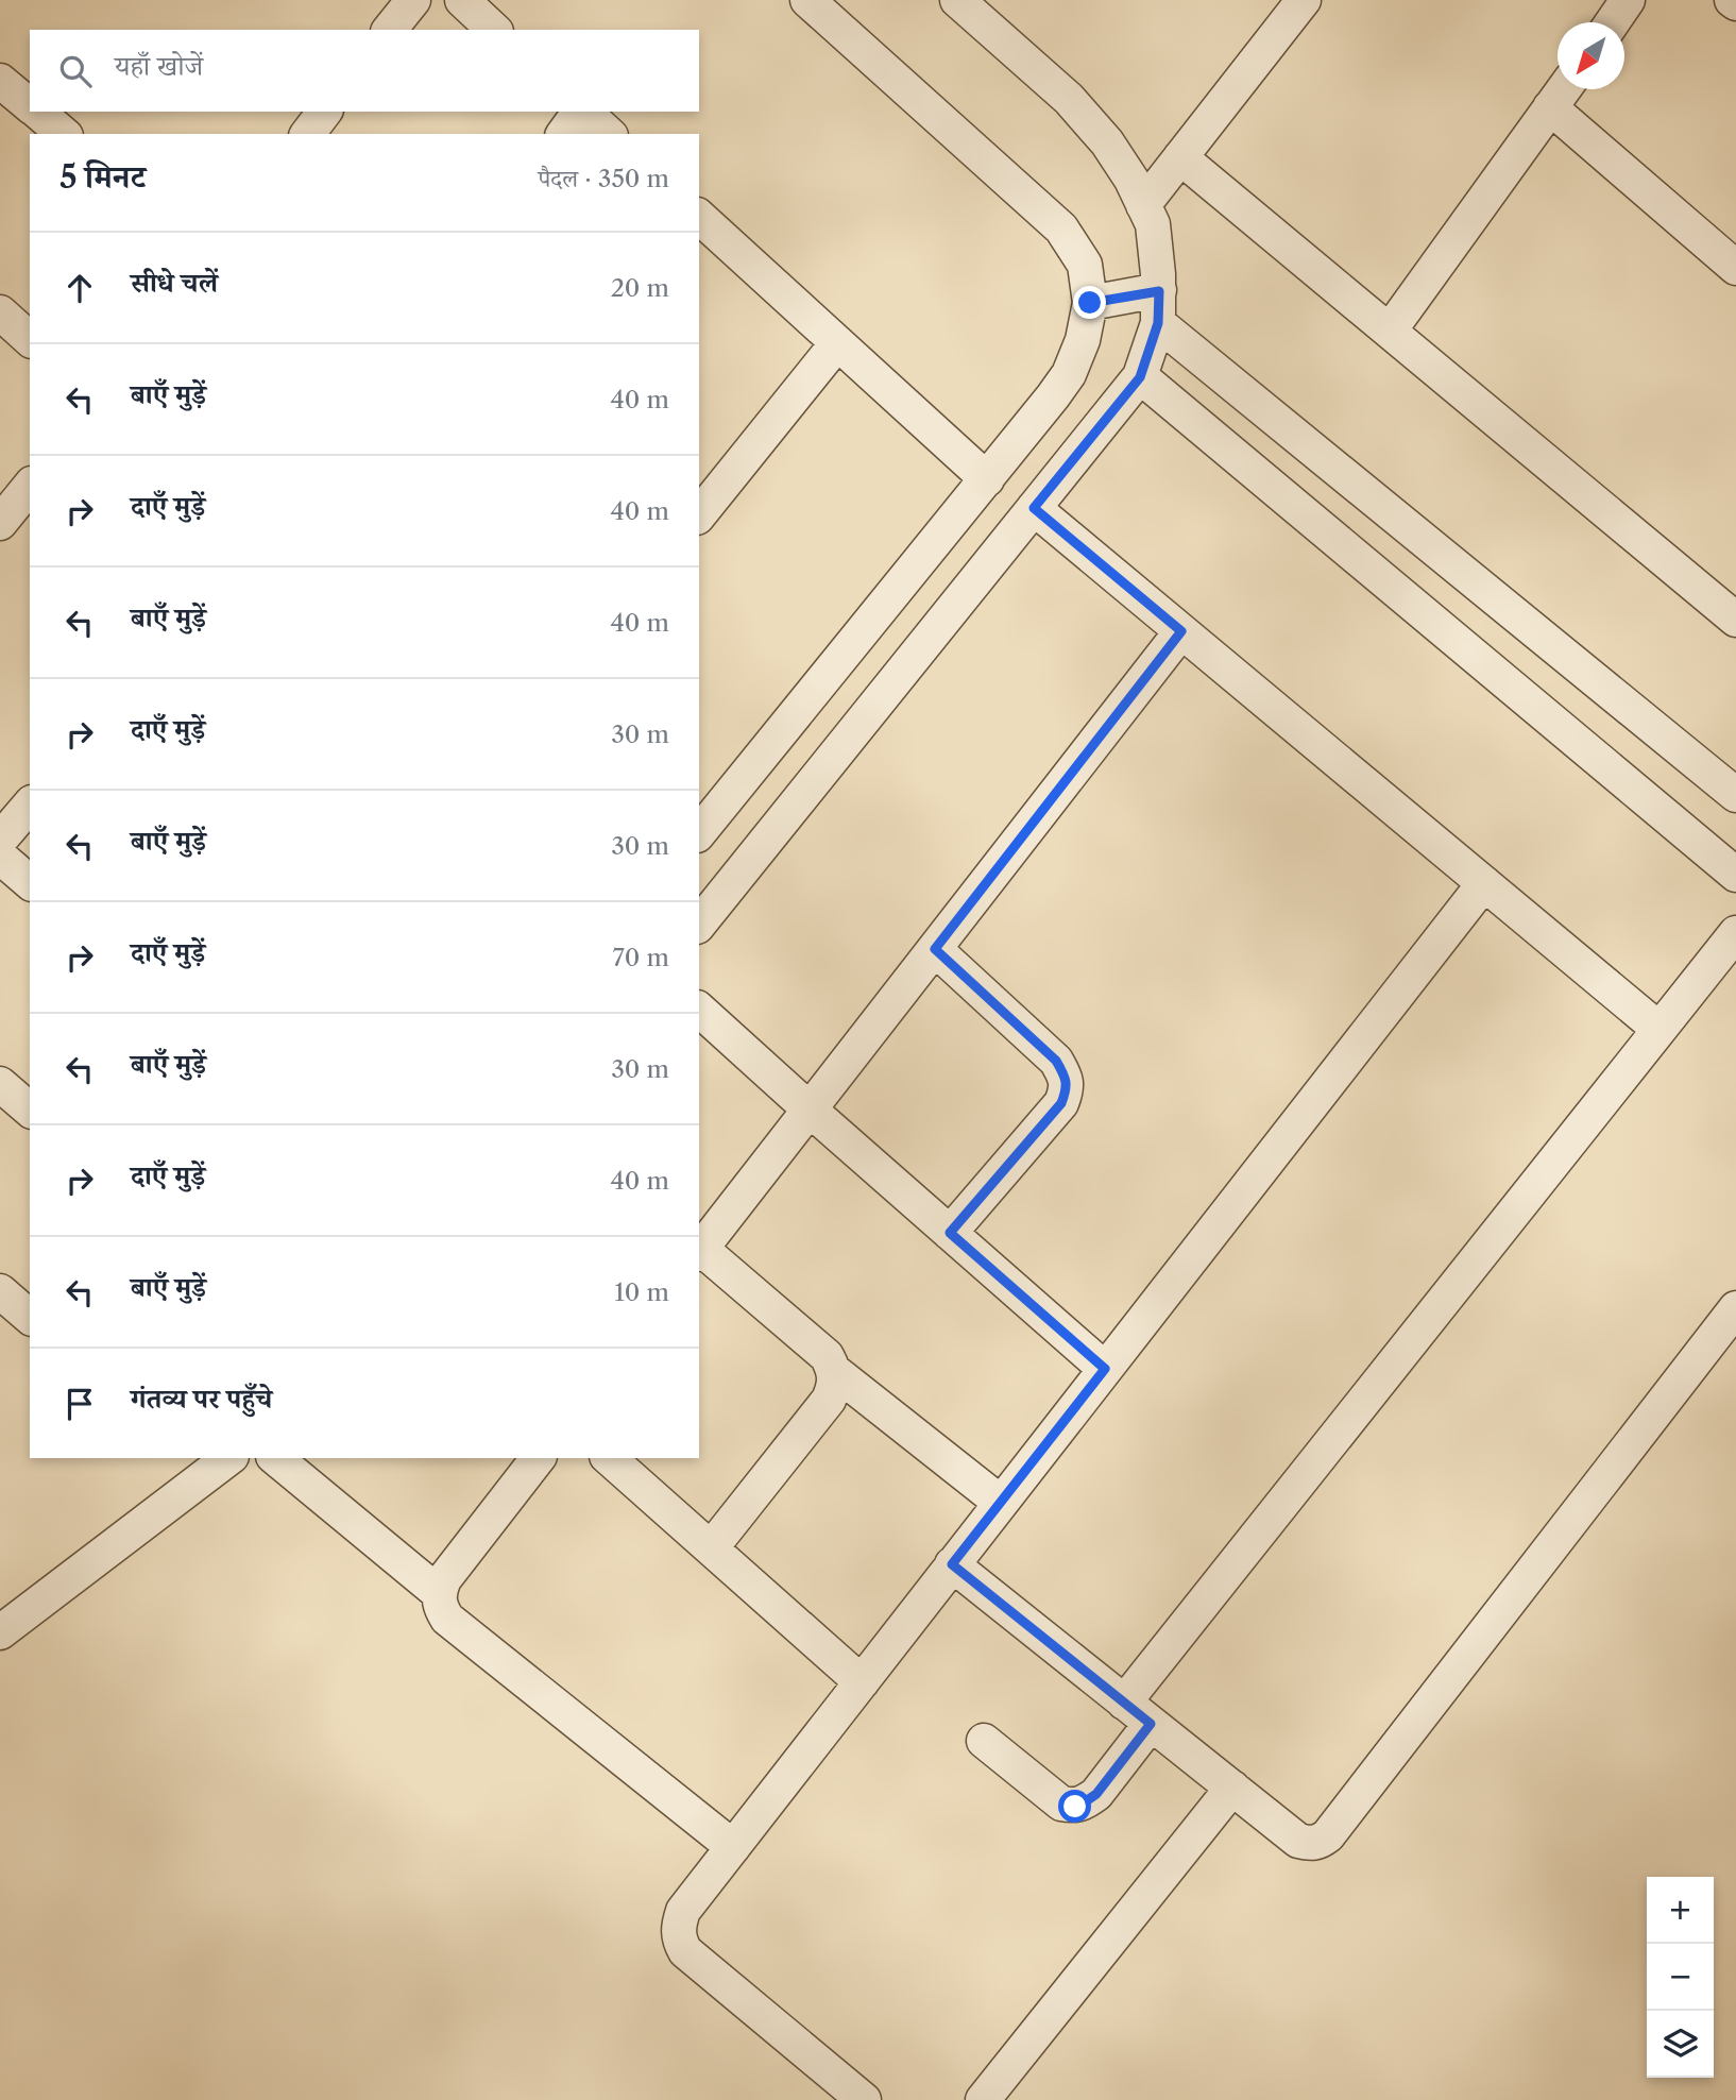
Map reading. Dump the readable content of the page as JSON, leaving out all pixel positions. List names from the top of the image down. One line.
{"north":"bottom left","page":{"search":"यहाँ खोजें","heading":["5 मिनट","पैदल · 350 m"],"list":[["सीधे चलें","20 m"],["बाएँ मुड़ें","40 m"],["दाएँ मुड़ें","40 m"],["बाएँ मुड़ें","40 m"],["दाएँ मुड़ें","30 m"],["बाएँ मुड़ें","30 m"],["दाएँ मुड़ें","70 m"],["बाएँ मुड़ें","30 m"],["दाएँ मुड़ें","40 m"],["बाएँ मुड़ें","10 m"],"गंतव्य पर पहुँचे"],"map_buttons":["+","−"]}}
